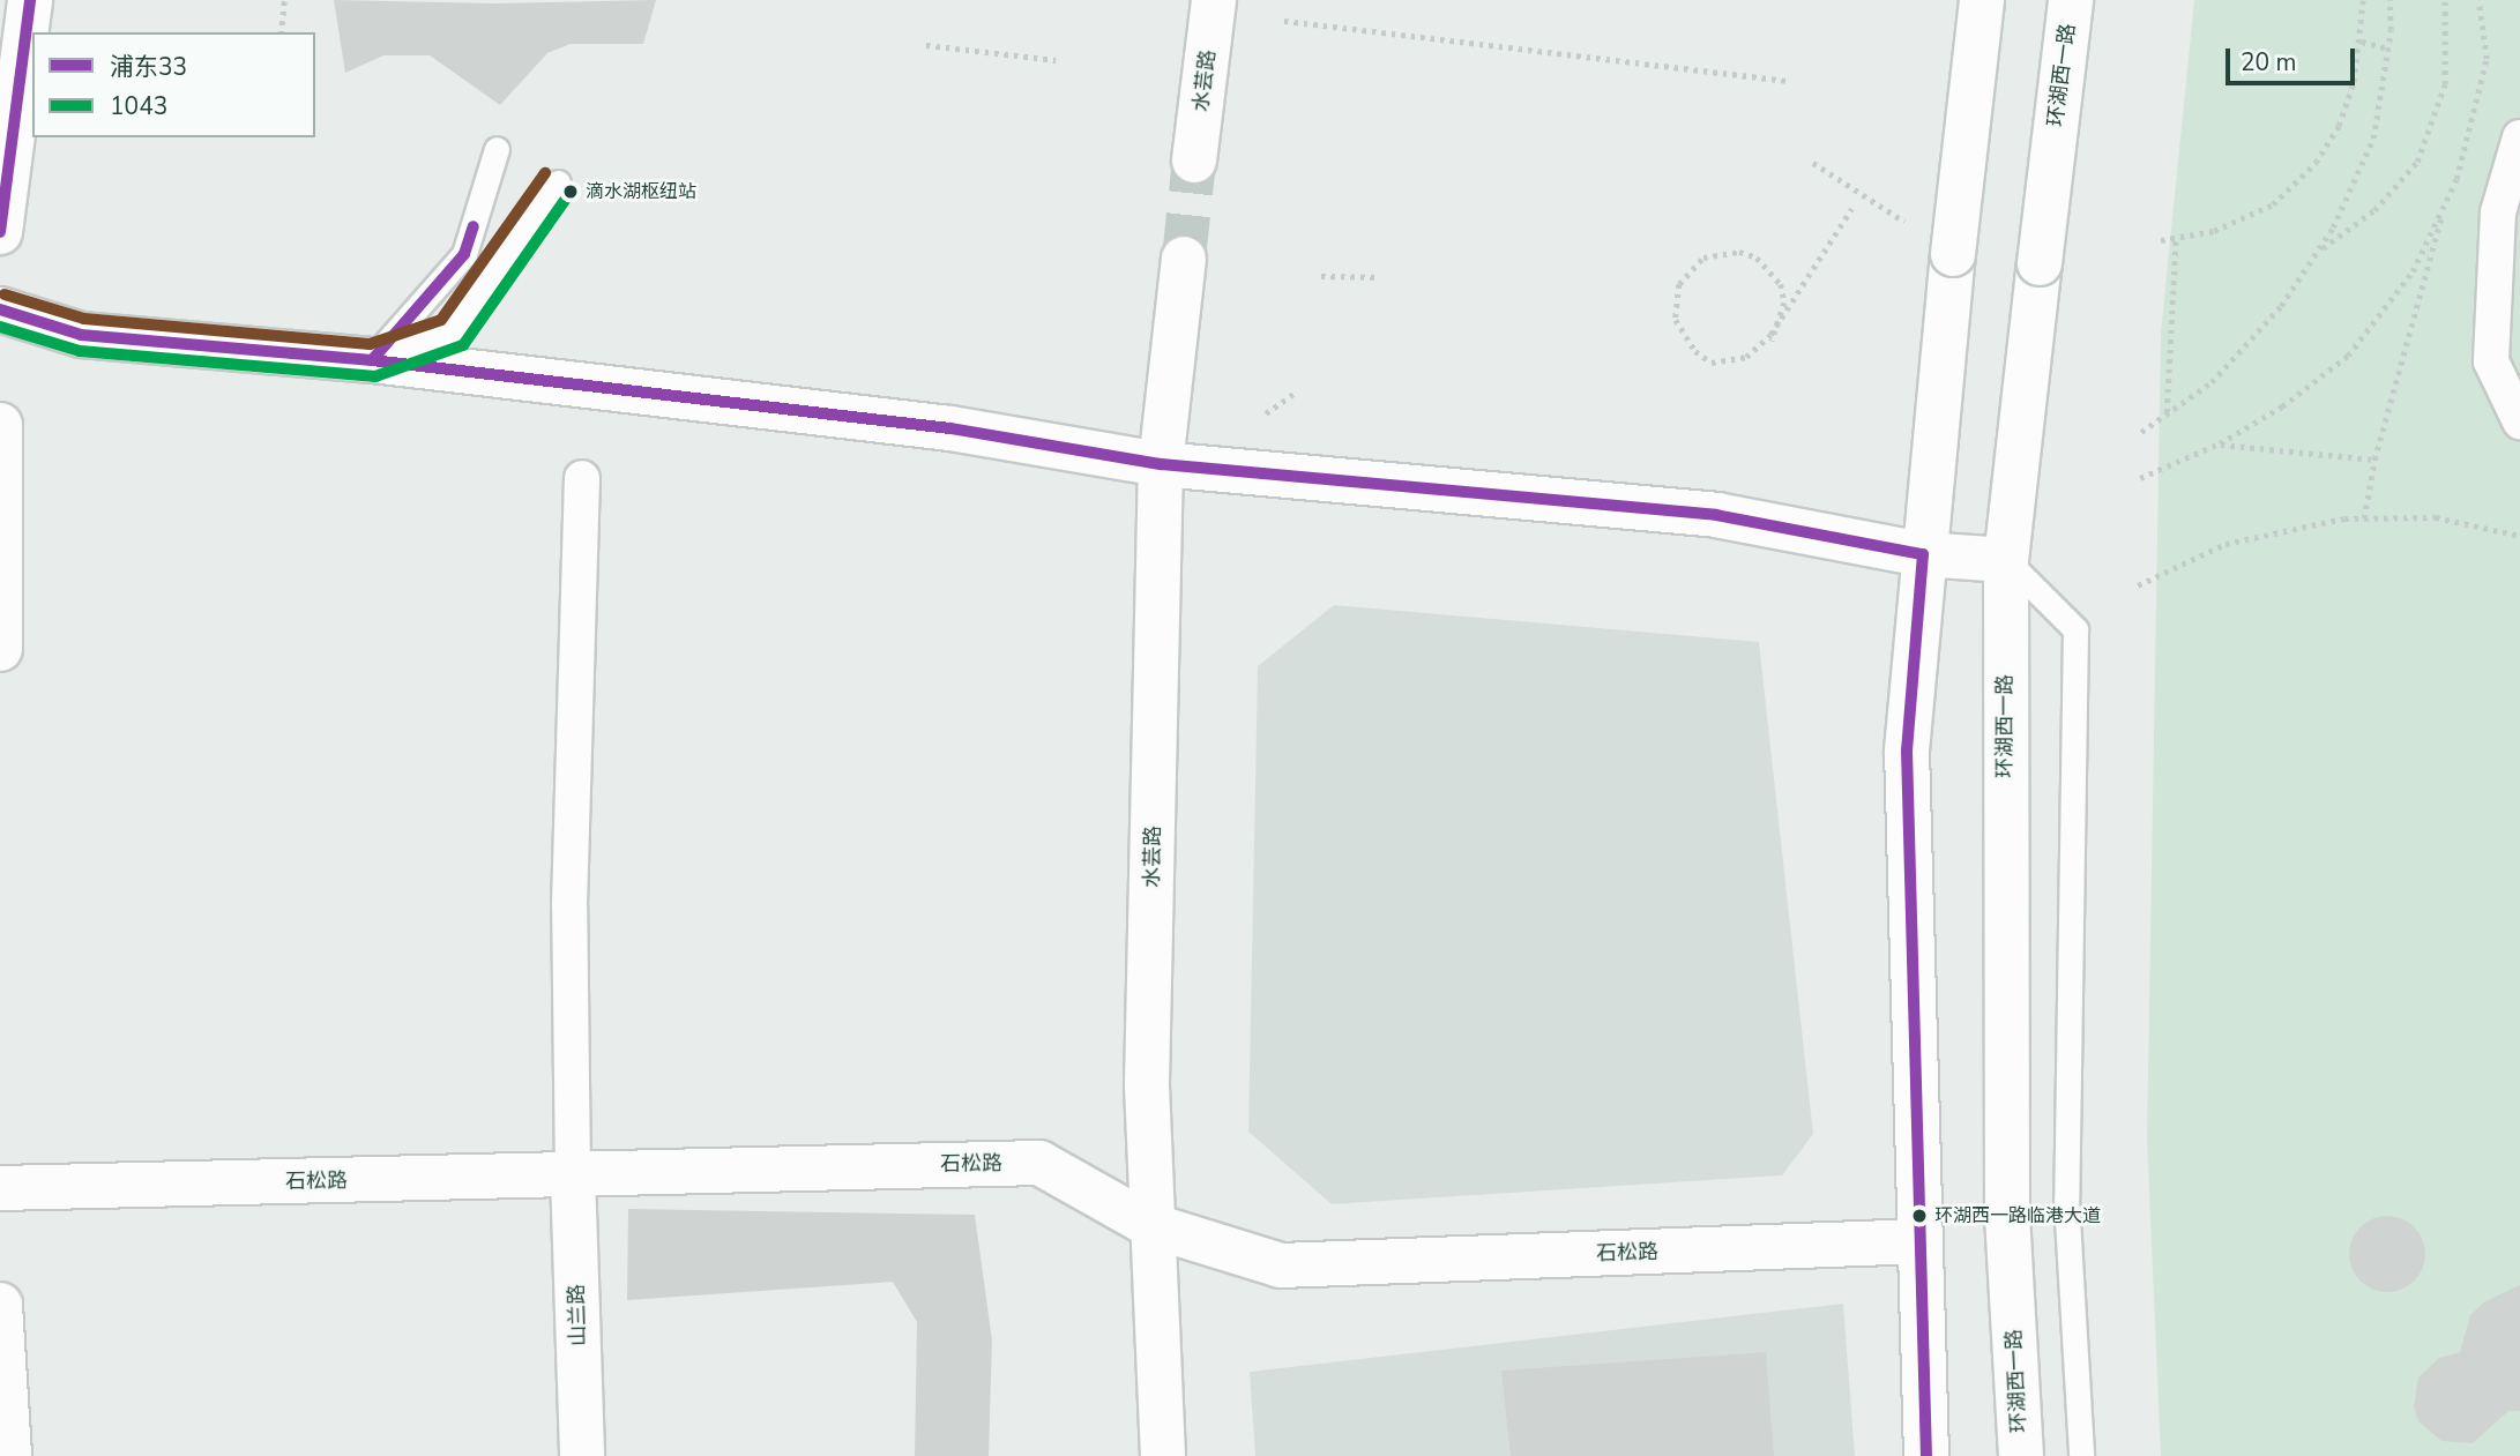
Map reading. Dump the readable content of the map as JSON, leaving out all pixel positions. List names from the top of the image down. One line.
{"streets":{"street":["环湖西一路","水芸路","石松路","山兰路"]},"crossings":[["水芸路","石松路"],["石松路","山兰路"]],"places":["滴水湖枢纽站","环湖西一路临港大道"],"lines":["transit line 浦东33","transit line 1043"],"legend":["浦东33","1043"],"scale_bar":"20 m"}
